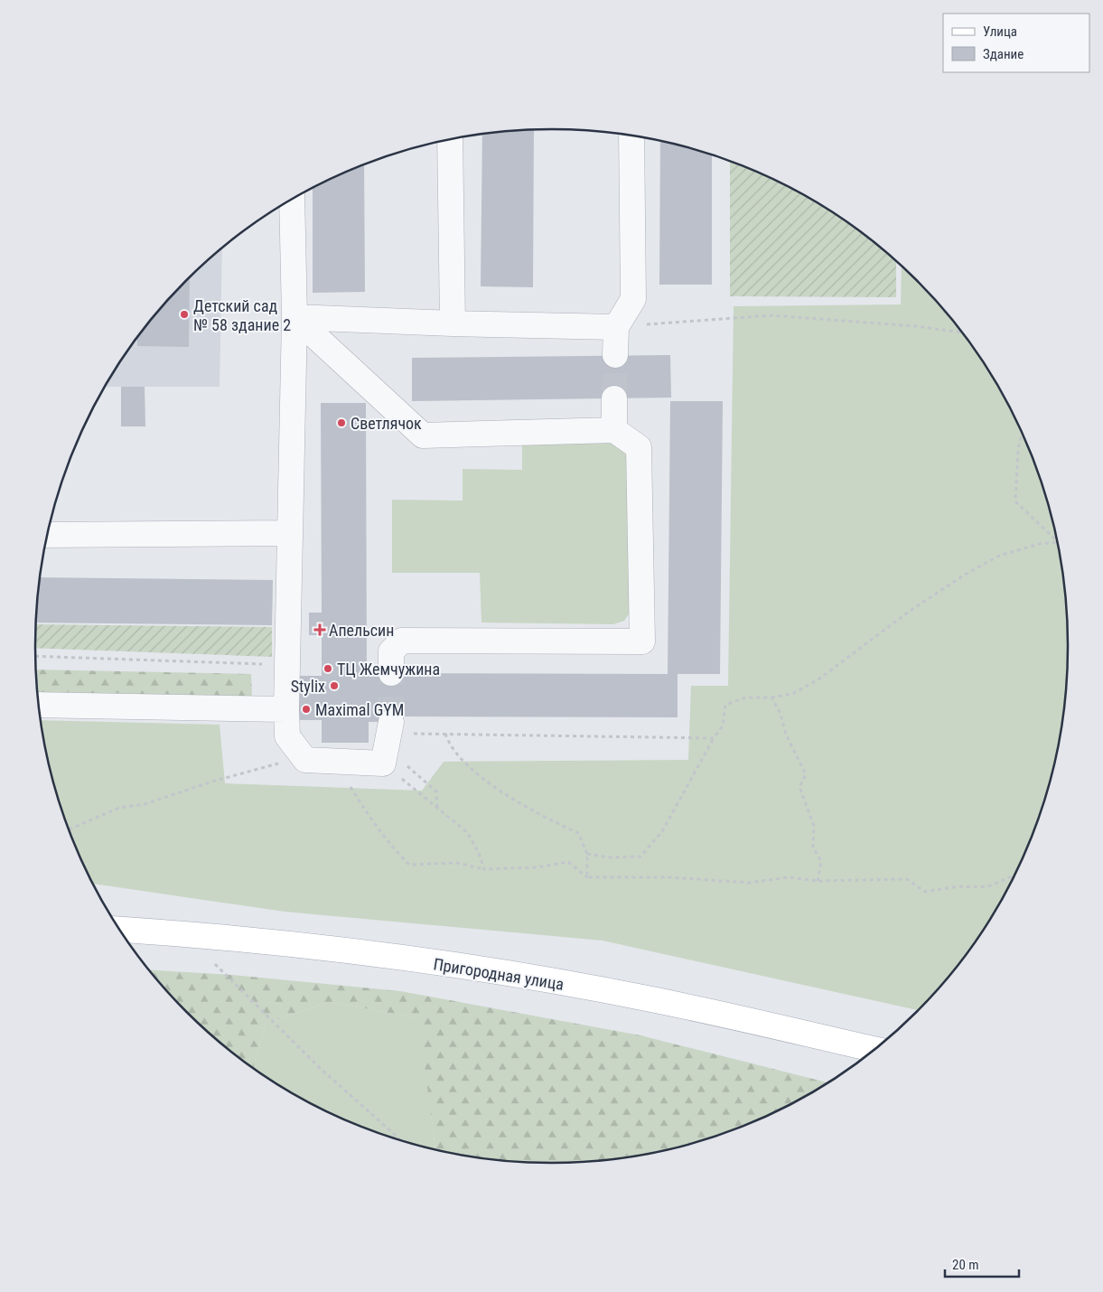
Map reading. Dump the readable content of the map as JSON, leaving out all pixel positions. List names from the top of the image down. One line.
{"streets":{"main road":["Пригородная улица"]},"places":{"other":["Детский сад № 58 здание 2","Светлячок","ТЦ Жемчужина","Stylix","Maximal GYM"],"health":["Апельсин"]},"legend":["Улица","Здание"],"scale_bar":"20 m"}
